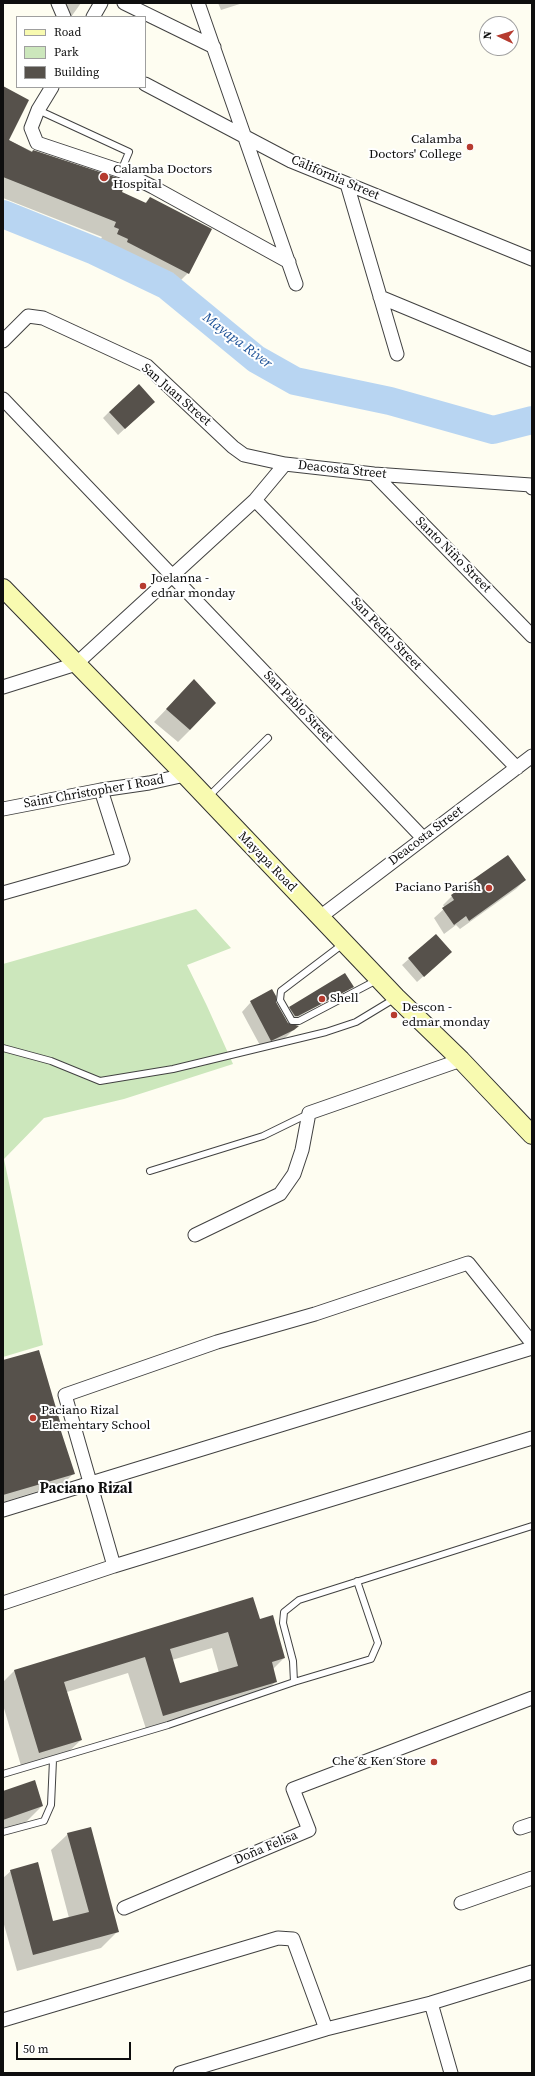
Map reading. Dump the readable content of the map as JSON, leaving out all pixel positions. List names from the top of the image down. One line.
{"streets":{"main road":["Mayapa Road"],"street":["California Street","San Juan Street","Deacosta Street","Santo Niño Street","San Pedro Street","San Pablo Street","Saint Christopher I Road","Doña Felisa"]},"crossings":[["San Juan Street","Deacosta Street"],["Deacosta Street","Santo Niño Street"],["Deacosta Street","San Pedro Street"],["Deacosta Street","San Pablo Street"],["Deacosta Street","Mayapa Road"],["Saint Christopher I Road","Mayapa Road"]],"districts":["Paciano Rizal"],"water":["Mayapa River"],"places":["Calamba Doctors' College","Calamba Doctors Hospital","Joelanna - ednar monday","Paciano Parish","Shell","Descon - edmar monday","Paciano Rizal Elementary School","Che & Ken Store"],"legend":["Road","Park","Building"],"scale_bar":"50 m","north":"left"}
